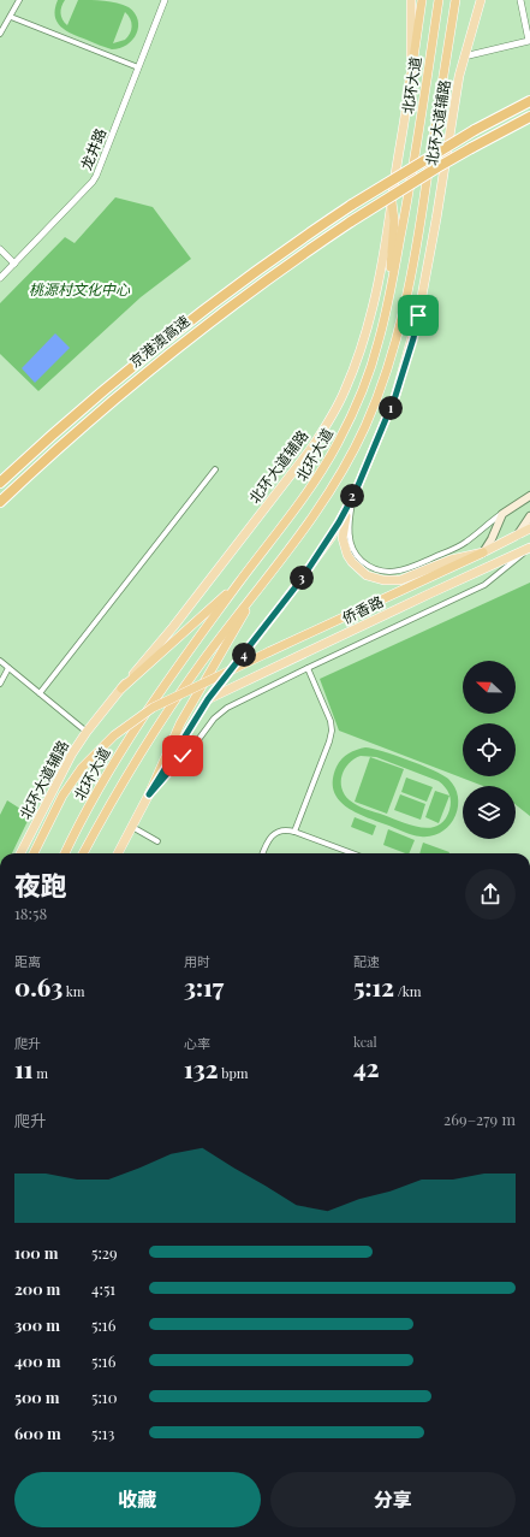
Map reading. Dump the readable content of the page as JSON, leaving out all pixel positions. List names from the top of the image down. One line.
{"streets":{"highway":["北环大道","京港澳高速"],"main road":["北环大道辅路","侨香路"],"street":["龙井路"]},"crossings":[["北环大道辅路","侨香路"]],"parks":["桃源村文化中心"],"north":"left","page":{"pins":["1","2","3","4"],"heading":["夜跑","18:58"],"stats":[["距离","0.63 km"],["用时","3:17"],["配速","5:12 /km"],["爬升","11 m"],["心率","132 bpm"],["kcal","42"]],"chart":["爬升","269–279 m"],"list":[{"name":"100 m","note":"5:29"},{"name":"200 m","note":"4:51"},{"name":"300 m","note":"5:16"},{"name":"400 m","note":"5:16"},{"name":"500 m","note":"5:10"},{"name":"600 m","note":"5:13"}],"buttons":["收藏","分享"]}}
